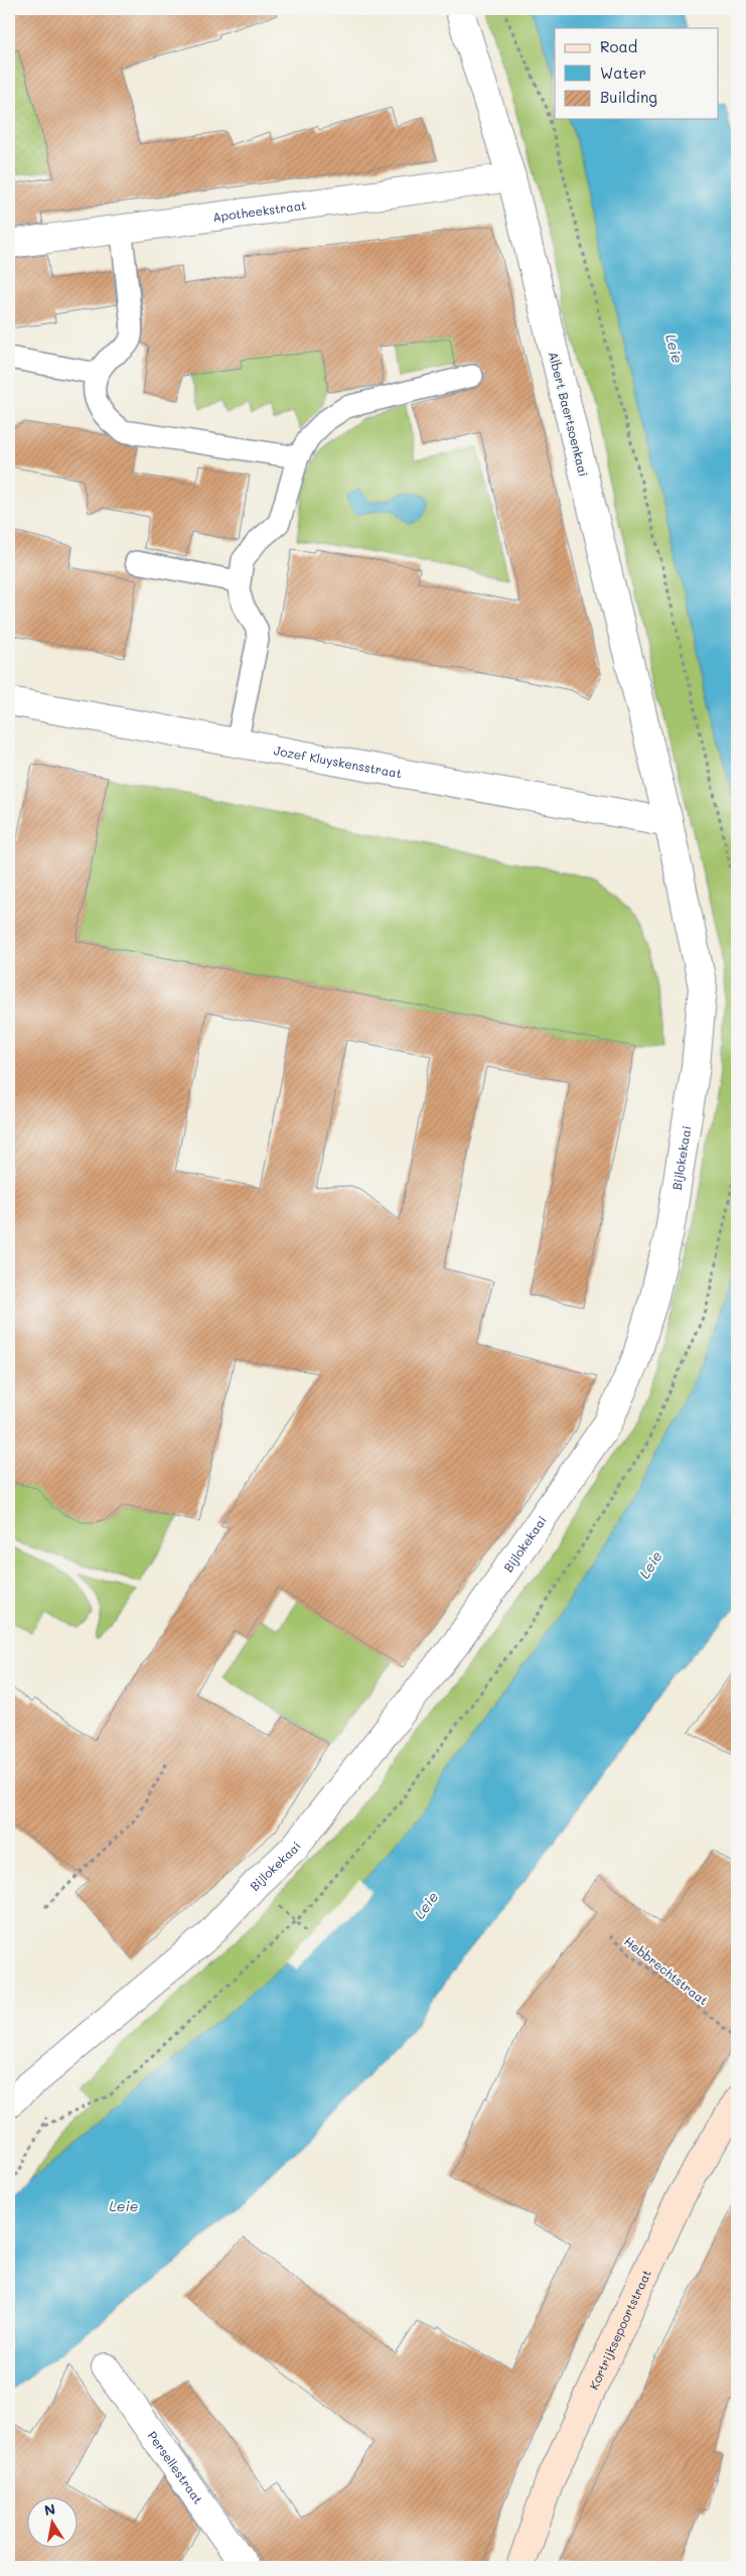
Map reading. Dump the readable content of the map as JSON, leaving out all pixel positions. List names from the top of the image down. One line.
{"streets":{"street":["Apotheekstraat","Albert Baertsoenkaai","Jozef Kluyskensstraat","Bijlokekaai","Kortrijksepoortstraat","Persellestraat"],"path":["Hebbrechtstraat"]},"crossings":[["Apotheekstraat","Albert Baertsoenkaai"],["Albert Baertsoenkaai","Jozef Kluyskensstraat"],["Albert Baertsoenkaai","Bijlokekaai"],["Jozef Kluyskensstraat","Bijlokekaai"]],"water":["Leie"],"legend":["Road","Water","Building"],"north":"top"}
